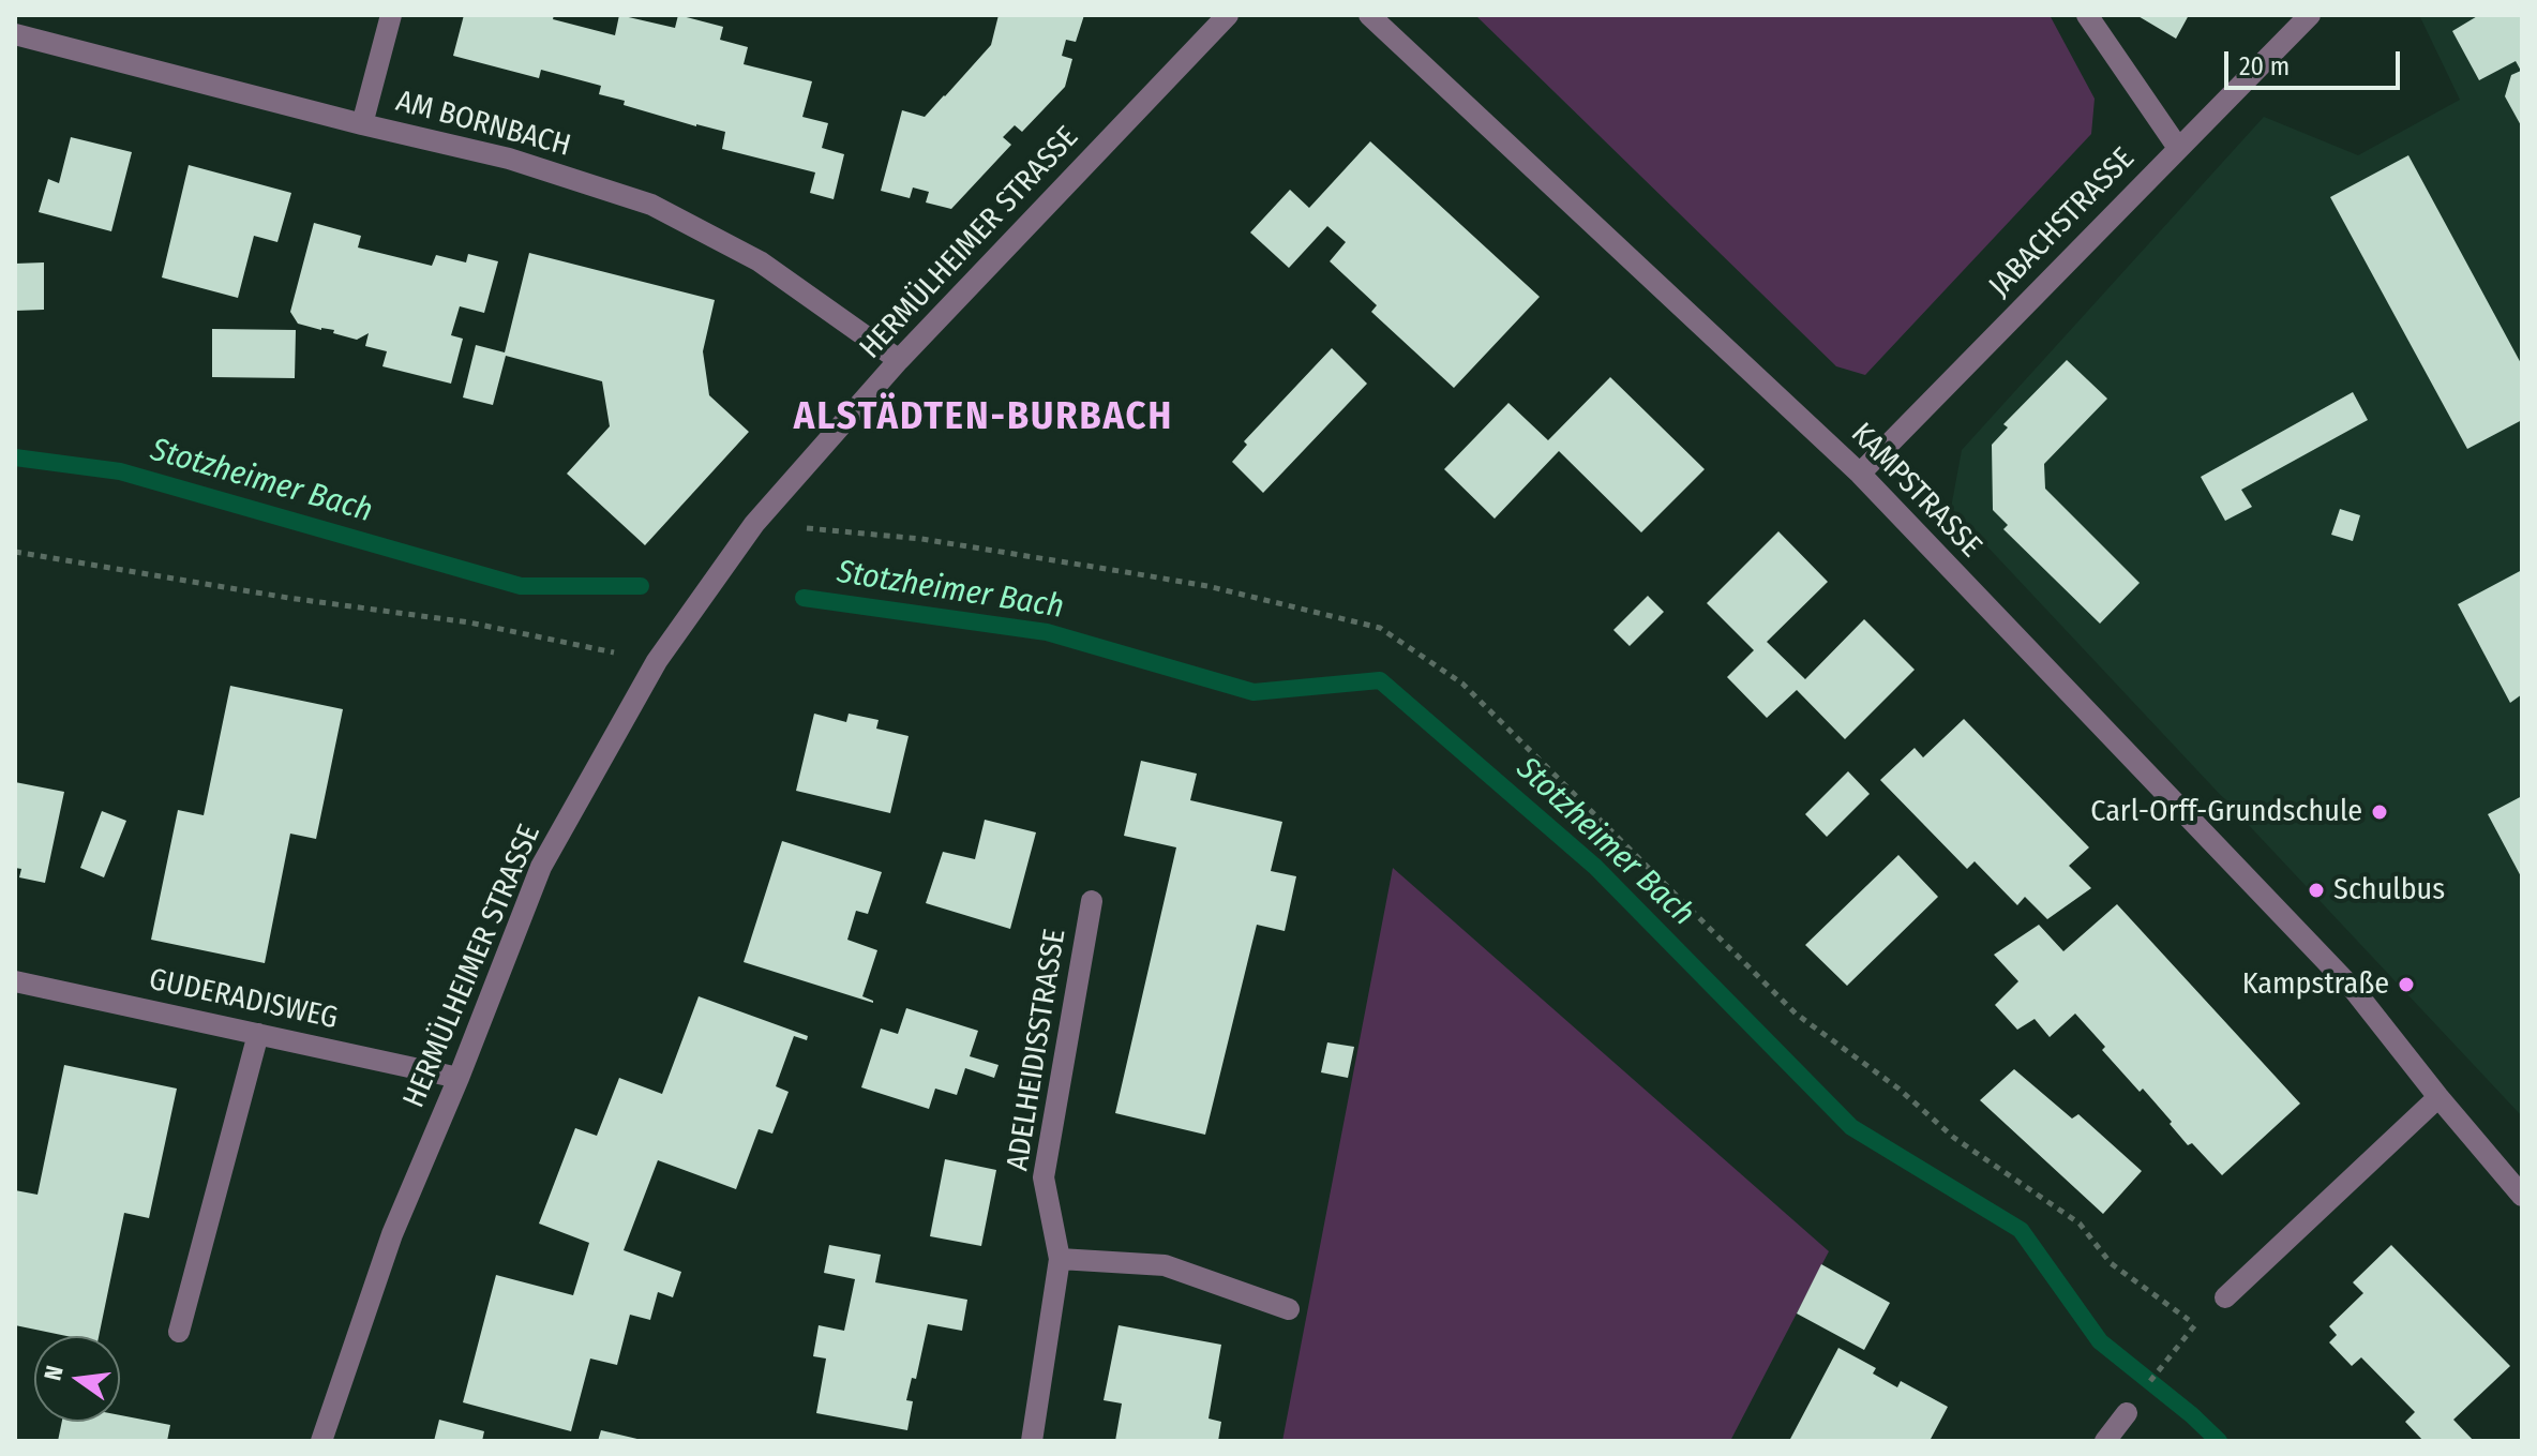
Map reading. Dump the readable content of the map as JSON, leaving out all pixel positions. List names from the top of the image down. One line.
{"streets":{"street":["AM BORNBACH","JABACHSTRASSE","HERMÜLHEIMER STRASSE","KAMPSTRASSE","GUDERADISWEG","ADELHEIDISSTRASSE"]},"crossings":[["AM BORNBACH","HERMÜLHEIMER STRASSE"],["JABACHSTRASSE","KAMPSTRASSE"],["HERMÜLHEIMER STRASSE","GUDERADISWEG"]],"districts":["ALSTÄDTEN-BURBACH"],"water":["Stotzheimer Bach"],"places":["Carl-Orff-Grundschule","Schulbus","Kampstraße"],"scale_bar":"20 m","north":"left"}
